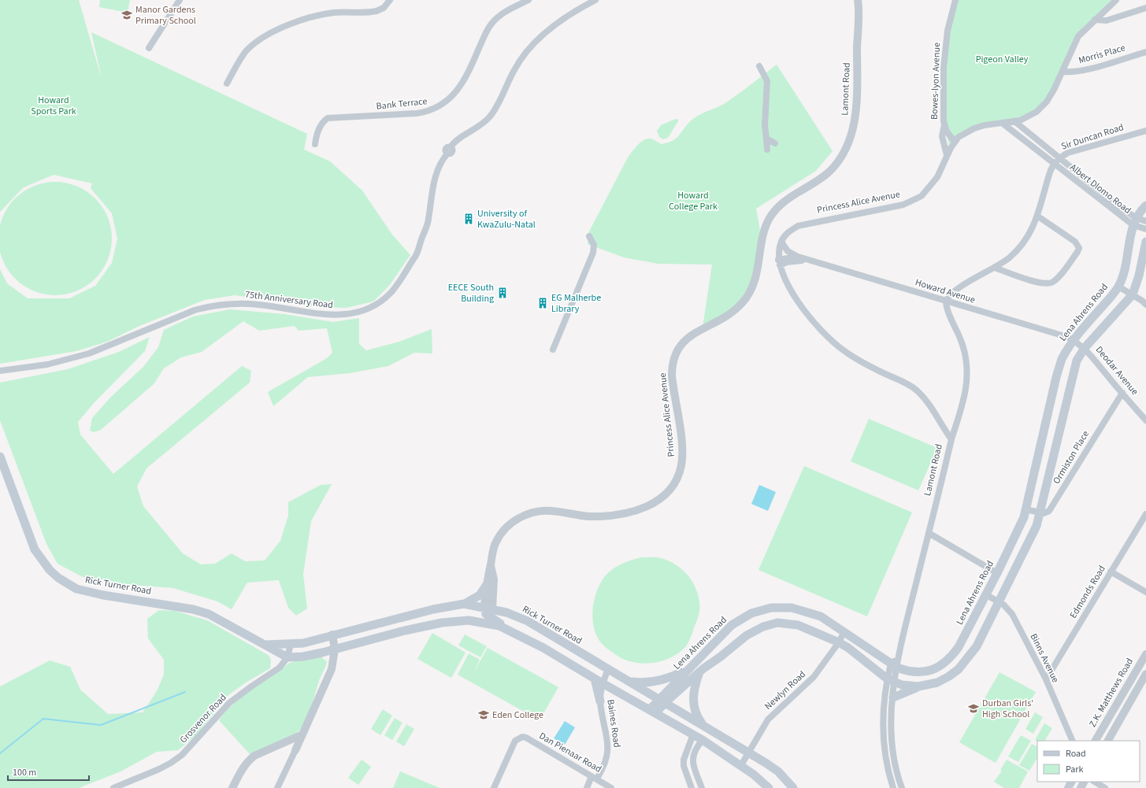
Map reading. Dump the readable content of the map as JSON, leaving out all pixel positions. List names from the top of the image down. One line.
{"streets":{"main road":["Lena Ahrens Road","Rick Turner Road"],"street":["Morris Place","Bowes-lyon Avenue","Lamont Road","Bank Terrace","Sir Duncan Road","Albert Dlomo Road","Princess Alice Avenue","Howard Avenue","75th Anniversary Road","Deodar Avenue","Ormiston Place","Edmonds Road","Binns Avenue","Newlyn Road","Z.K. Matthews Road","Grosvenor Road","Baines Road","Dan Pienaar Road"]},"crossings":[["Morris Place","Princess Alice Avenue"],["Bowes-lyon Avenue","Princess Alice Avenue"],["Lamont Road","Princess Alice Avenue"],["Lamont Road","Howard Avenue"],["Lamont Road","Lena Ahrens Road"],["Sir Duncan Road","Albert Dlomo Road"],["Sir Duncan Road","Howard Avenue"],["Albert Dlomo Road","Princess Alice Avenue"],["Albert Dlomo Road","Lena Ahrens Road"],["Princess Alice Avenue","Howard Avenue"],["Princess Alice Avenue","Rick Turner Road"],["Howard Avenue","Lena Ahrens Road"],["Howard Avenue","Deodar Avenue"],["Lena Ahrens Road","Deodar Avenue"],["Lena Ahrens Road","Ormiston Place"],["Lena Ahrens Road","Rick Turner Road"],["Lena Ahrens Road","Binns Avenue"],["Lena Ahrens Road","Newlyn Road"],["Deodar Avenue","Ormiston Place"],["Rick Turner Road","Newlyn Road"],["Rick Turner Road","Grosvenor Road"],["Rick Turner Road","Baines Road"],["Edmonds Road","Binns Avenue"],["Baines Road","Dan Pienaar Road"]],"parks":["Pigeon Valley","Howard Sports Park","Howard College Park"],"places":{"school or university":["Manor Gardens Primary School","Durban Girls' High School","Eden College"],"building":["University of KwaZulu-Natal","EECE South Building","EG Malherbe Library"]},"legend":["Road","Park"],"scale_bar":"100 m"}
